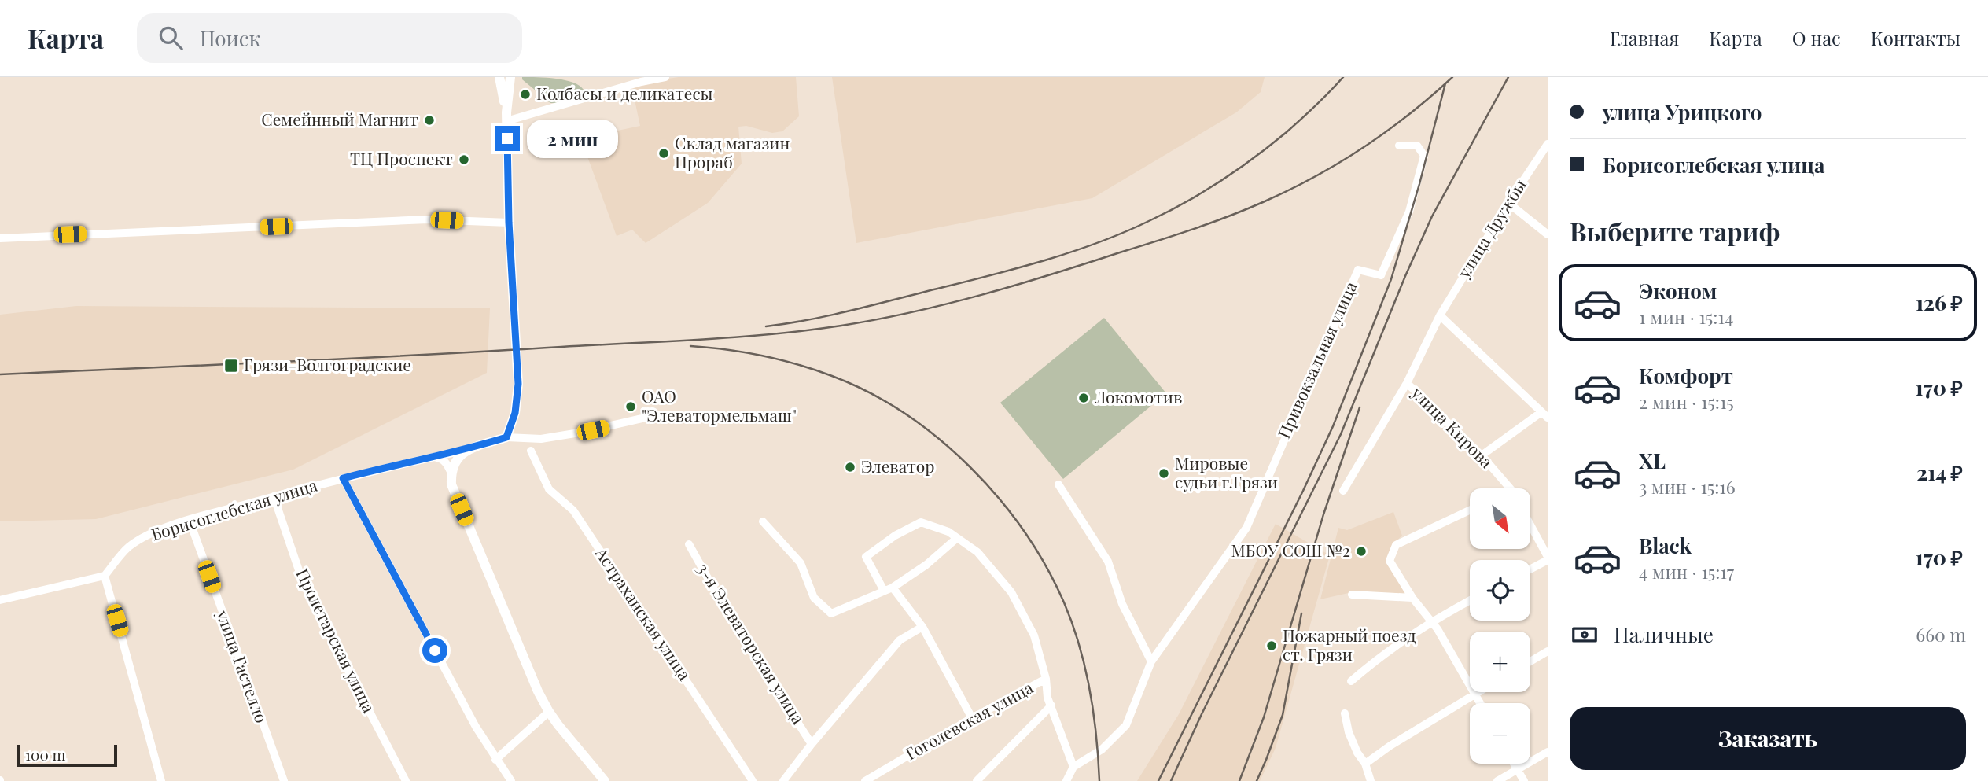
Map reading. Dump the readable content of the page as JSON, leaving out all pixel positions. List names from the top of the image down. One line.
{"streets":{"street":["улица Дружбы","Привокзальная улица","улица Кирова","Борисоглебская улица","Астраханская улица","Пролетарская улица","3-я Элеваторская улица","улица Гастелло","Гоголевская улица"]},"crossings":[["улица Дружбы","улица Кирова"],["Борисоглебская улица","Пролетарская улица"],["Борисоглебская улица","улица Гастелло"]],"places":{"other":["Колбасы и деликатесы","Семейнный Магнит","Склад магазин Прораб","ТЦ Проспект","Локомотив","ОАО \"Элеватормельмаш\"","Элеватор","Мировые судьи г.Грязи","МБОУ СОШ №2","Пожарный поезд ст. Грязи"],"transit":["Грязи-Волгоградские"]},"scale_bar":"100 m","north":"bottom right","page":{"header":"Карта","search":"Поиск","nav":["Главная","Карта","О нас","Контакты"],"banner":["улица Урицкого","Борисоглебская улица"],"bubble":"2 мин","heading":"Выберите тариф","list":[{"name":"Эконом","note":"1 мин · 15:14","value":"126 ₽"},{"name":"Комфорт","note":"2 мин · 15:15","value":"170 ₽"},{"name":"XL","note":"3 мин · 15:16","value":"214 ₽"},{"name":"Black","note":"4 мин · 15:17","value":"170 ₽"}],"map_buttons":["+","−"],"pay":["Наличные","660 m"],"buttons":"Заказать","scale":"100 m"}}
